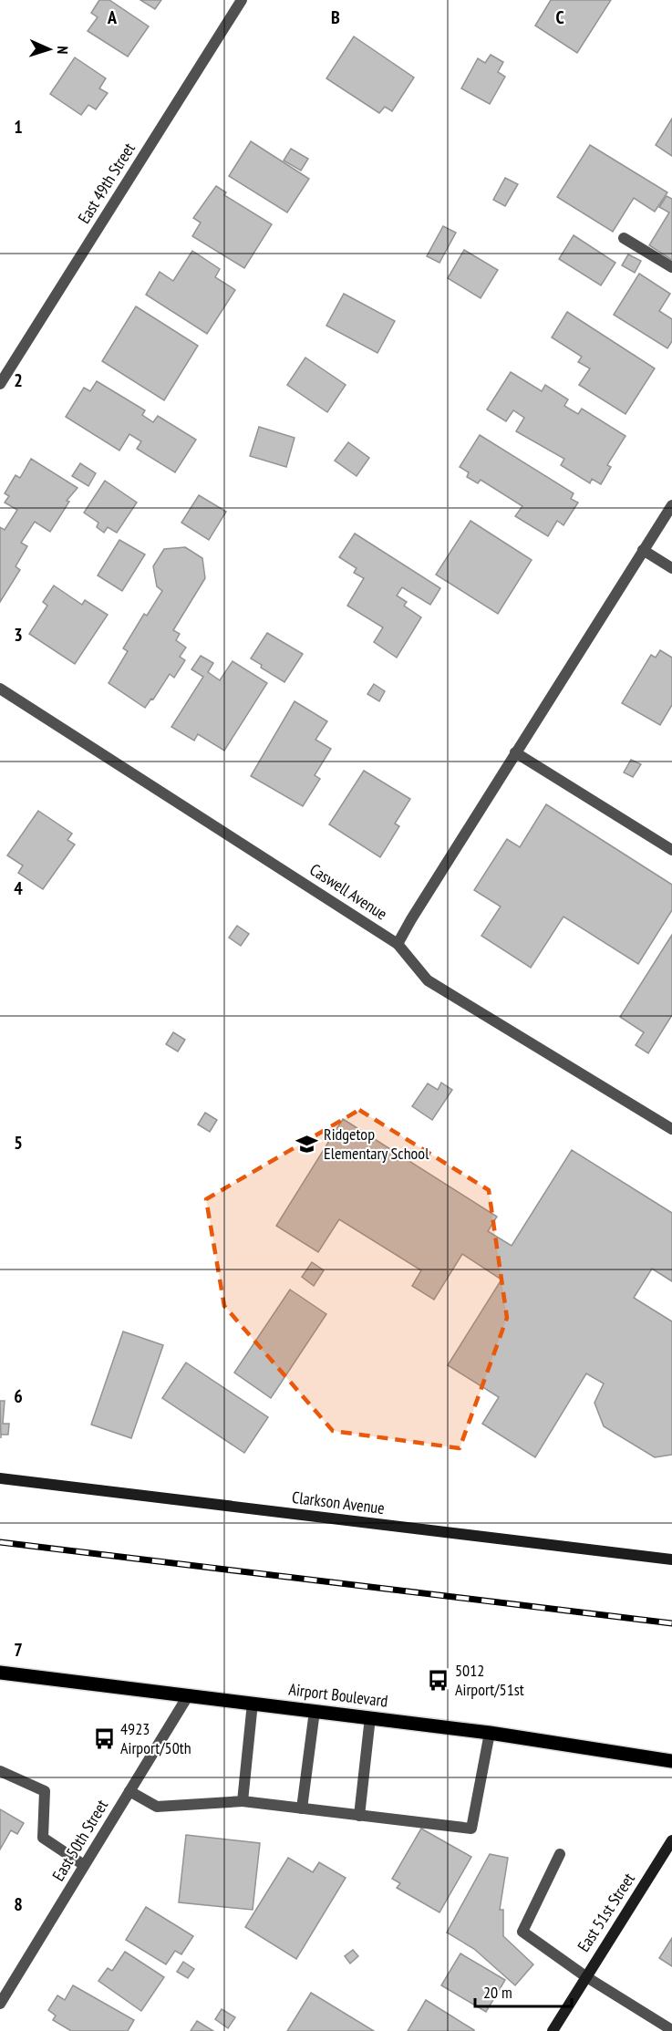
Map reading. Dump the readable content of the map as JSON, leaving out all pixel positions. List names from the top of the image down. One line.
{"streets":{"main road":["Airport Boulevard"],"street":["East 49th Street","Caswell Avenue","Clarkson Avenue","East 50th Street","East 51st Street"]},"crossings":[["Airport Boulevard","East 50th Street"]],"places":{"school or university":["Ridgetop Elementary School"],"bus stop":["5012 Airport/51st","4923 Airport/50th"]},"scale_bar":"20 m","north":"right","grid":{"columns":["A","B","C"],"rows":["1","2","3","4","5","6","7","8"]}}
